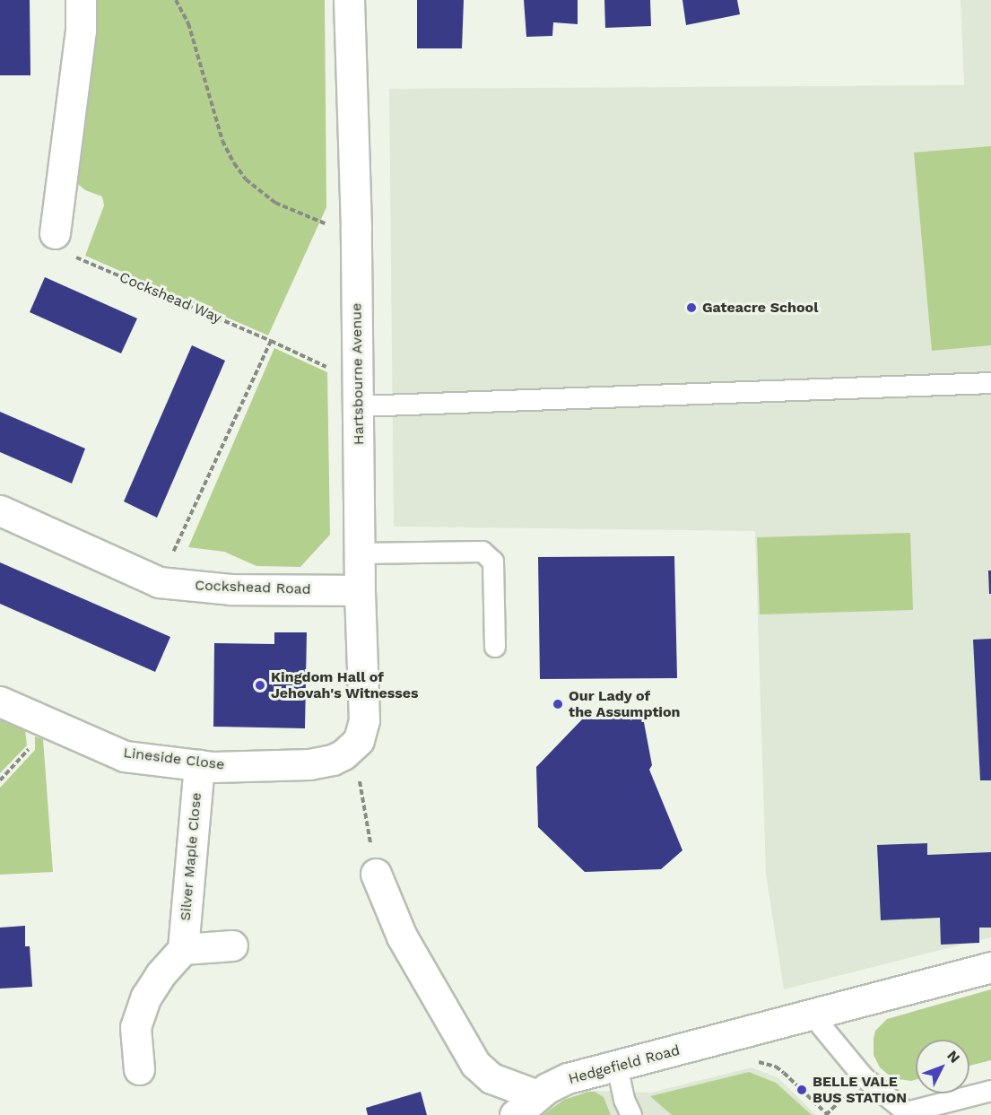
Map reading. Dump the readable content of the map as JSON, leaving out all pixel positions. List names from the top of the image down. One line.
{"streets":{"street":["Hartsbourne Avenue","Cockshead Road","Lineside Close","Silver Maple Close","Hedgefield Road"],"path":["Cockshead Way"]},"crossings":[["Hartsbourne Avenue","Cockshead Road"],["Hartsbourne Avenue","Lineside Close"],["Lineside Close","Silver Maple Close"]],"places":["Gateacre School","Kingdom Hall of Jehovah's Witnesses","Our Lady of the Assumption","BELLE VALE BUS STATION"],"north":"top right"}
